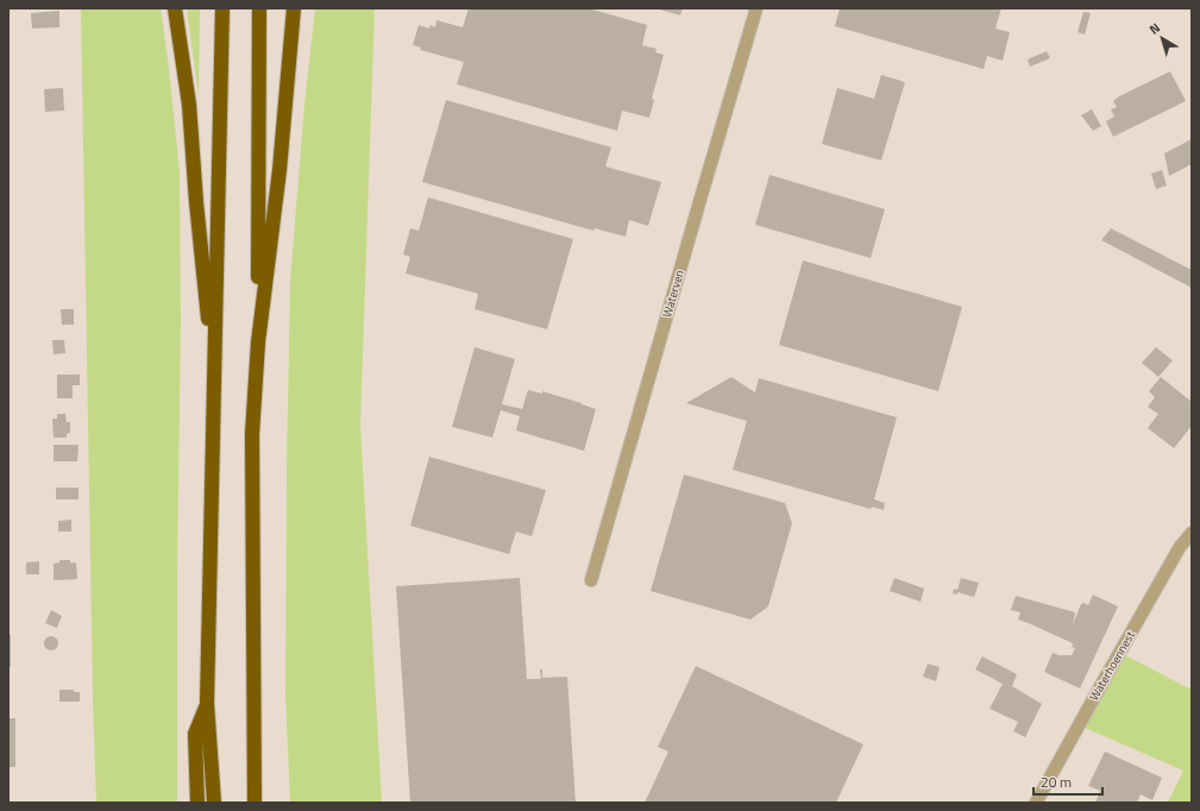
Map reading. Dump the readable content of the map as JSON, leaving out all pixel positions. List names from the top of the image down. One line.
{"streets":{"street":["Waterven","Waterhoennest"]},"scale_bar":"20 m","north":"top left"}
